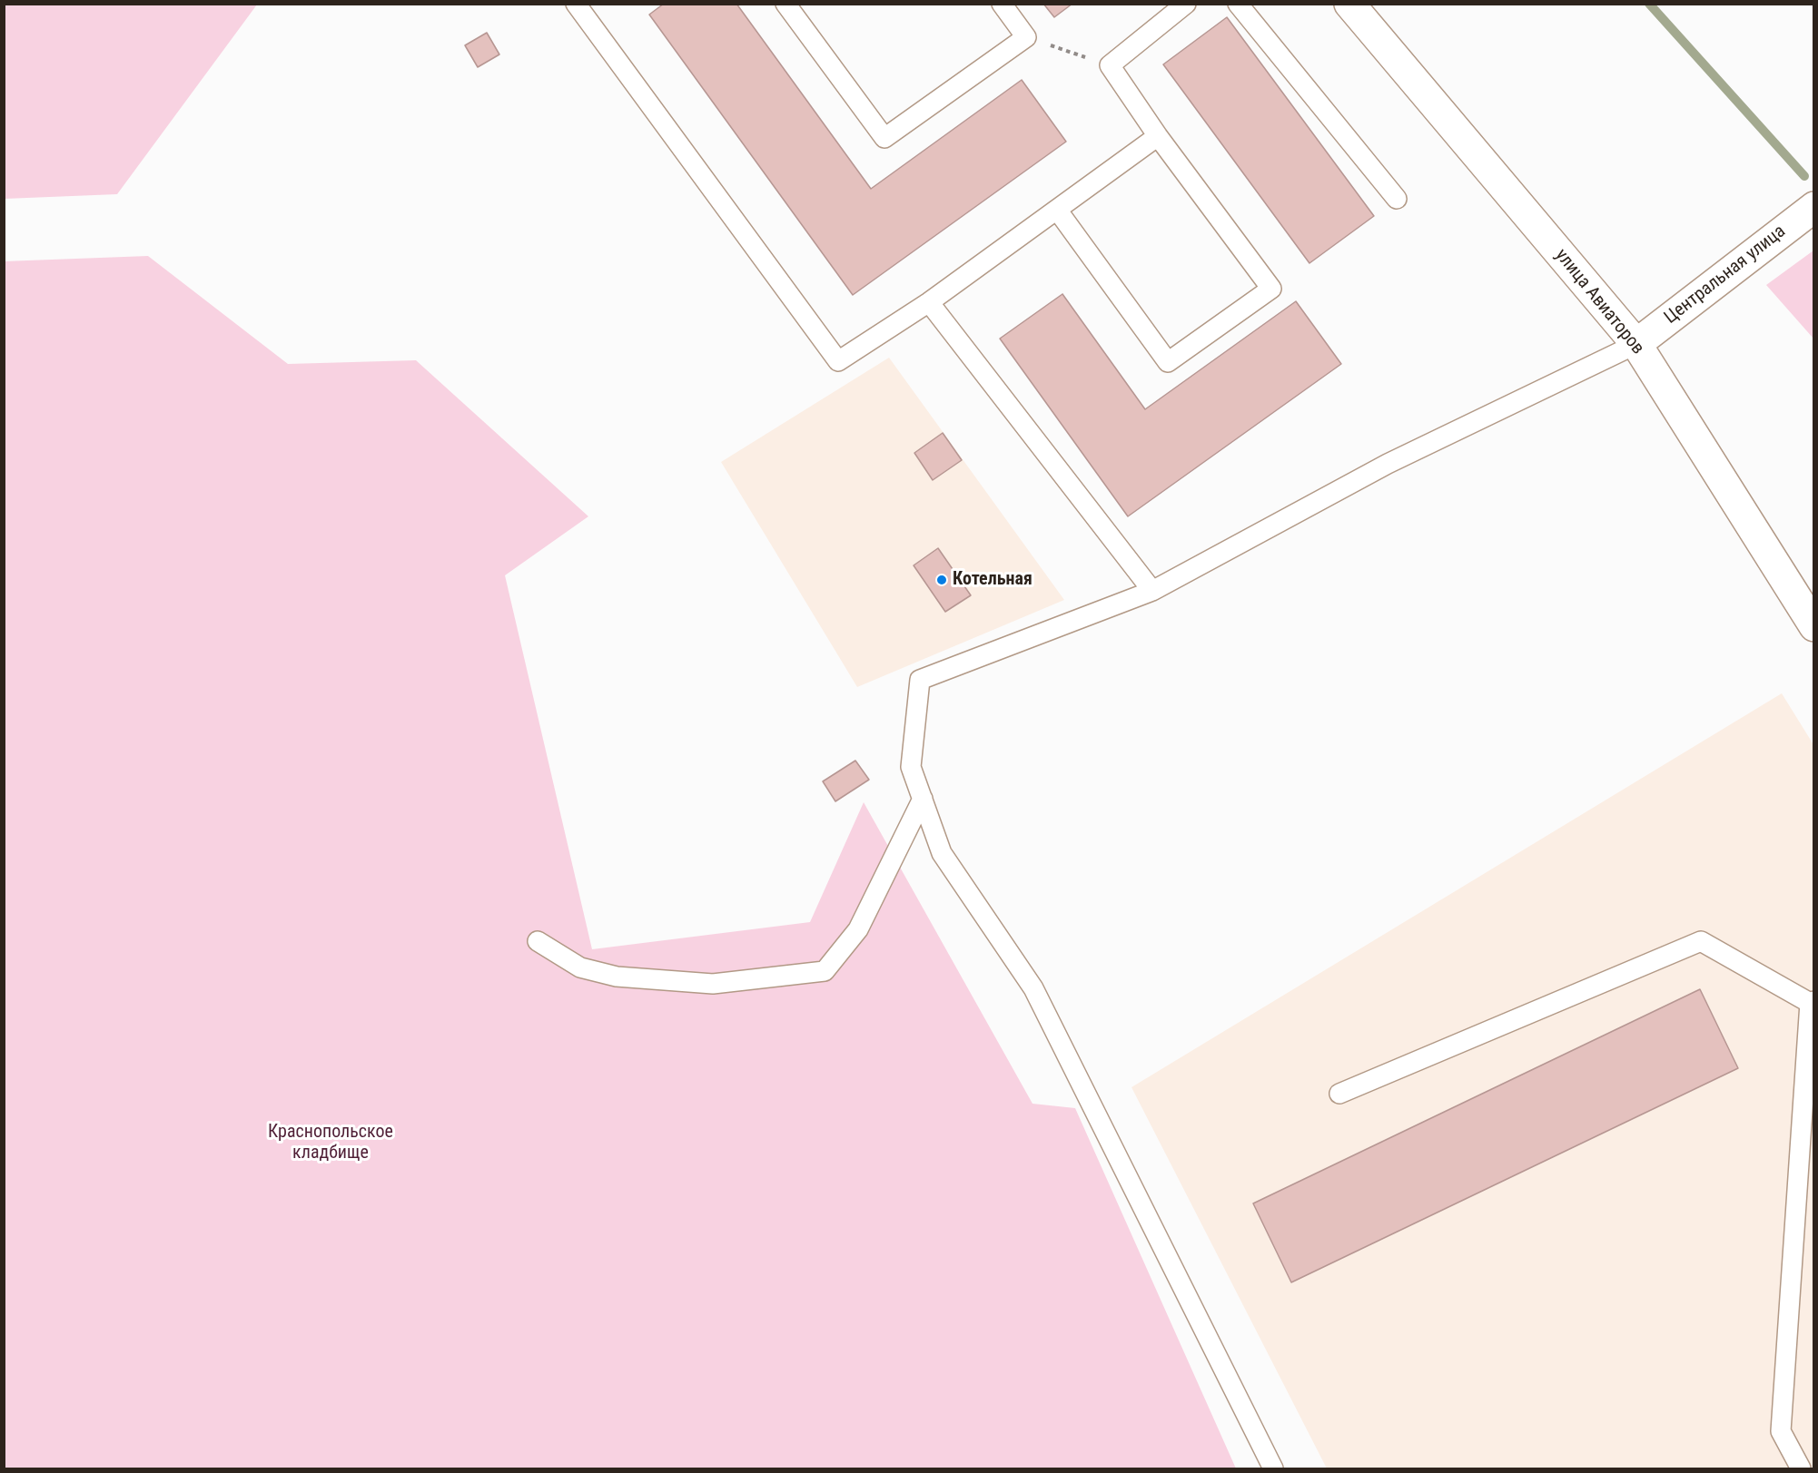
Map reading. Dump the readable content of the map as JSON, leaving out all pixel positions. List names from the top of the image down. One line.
{"streets":{"street":["Центральная улица","улица Авиаторов"]},"crossings":[["Центральная улица","улица Авиаторов"]],"parks":["Краснопольское кладбище"],"places":["Котельная"]}
